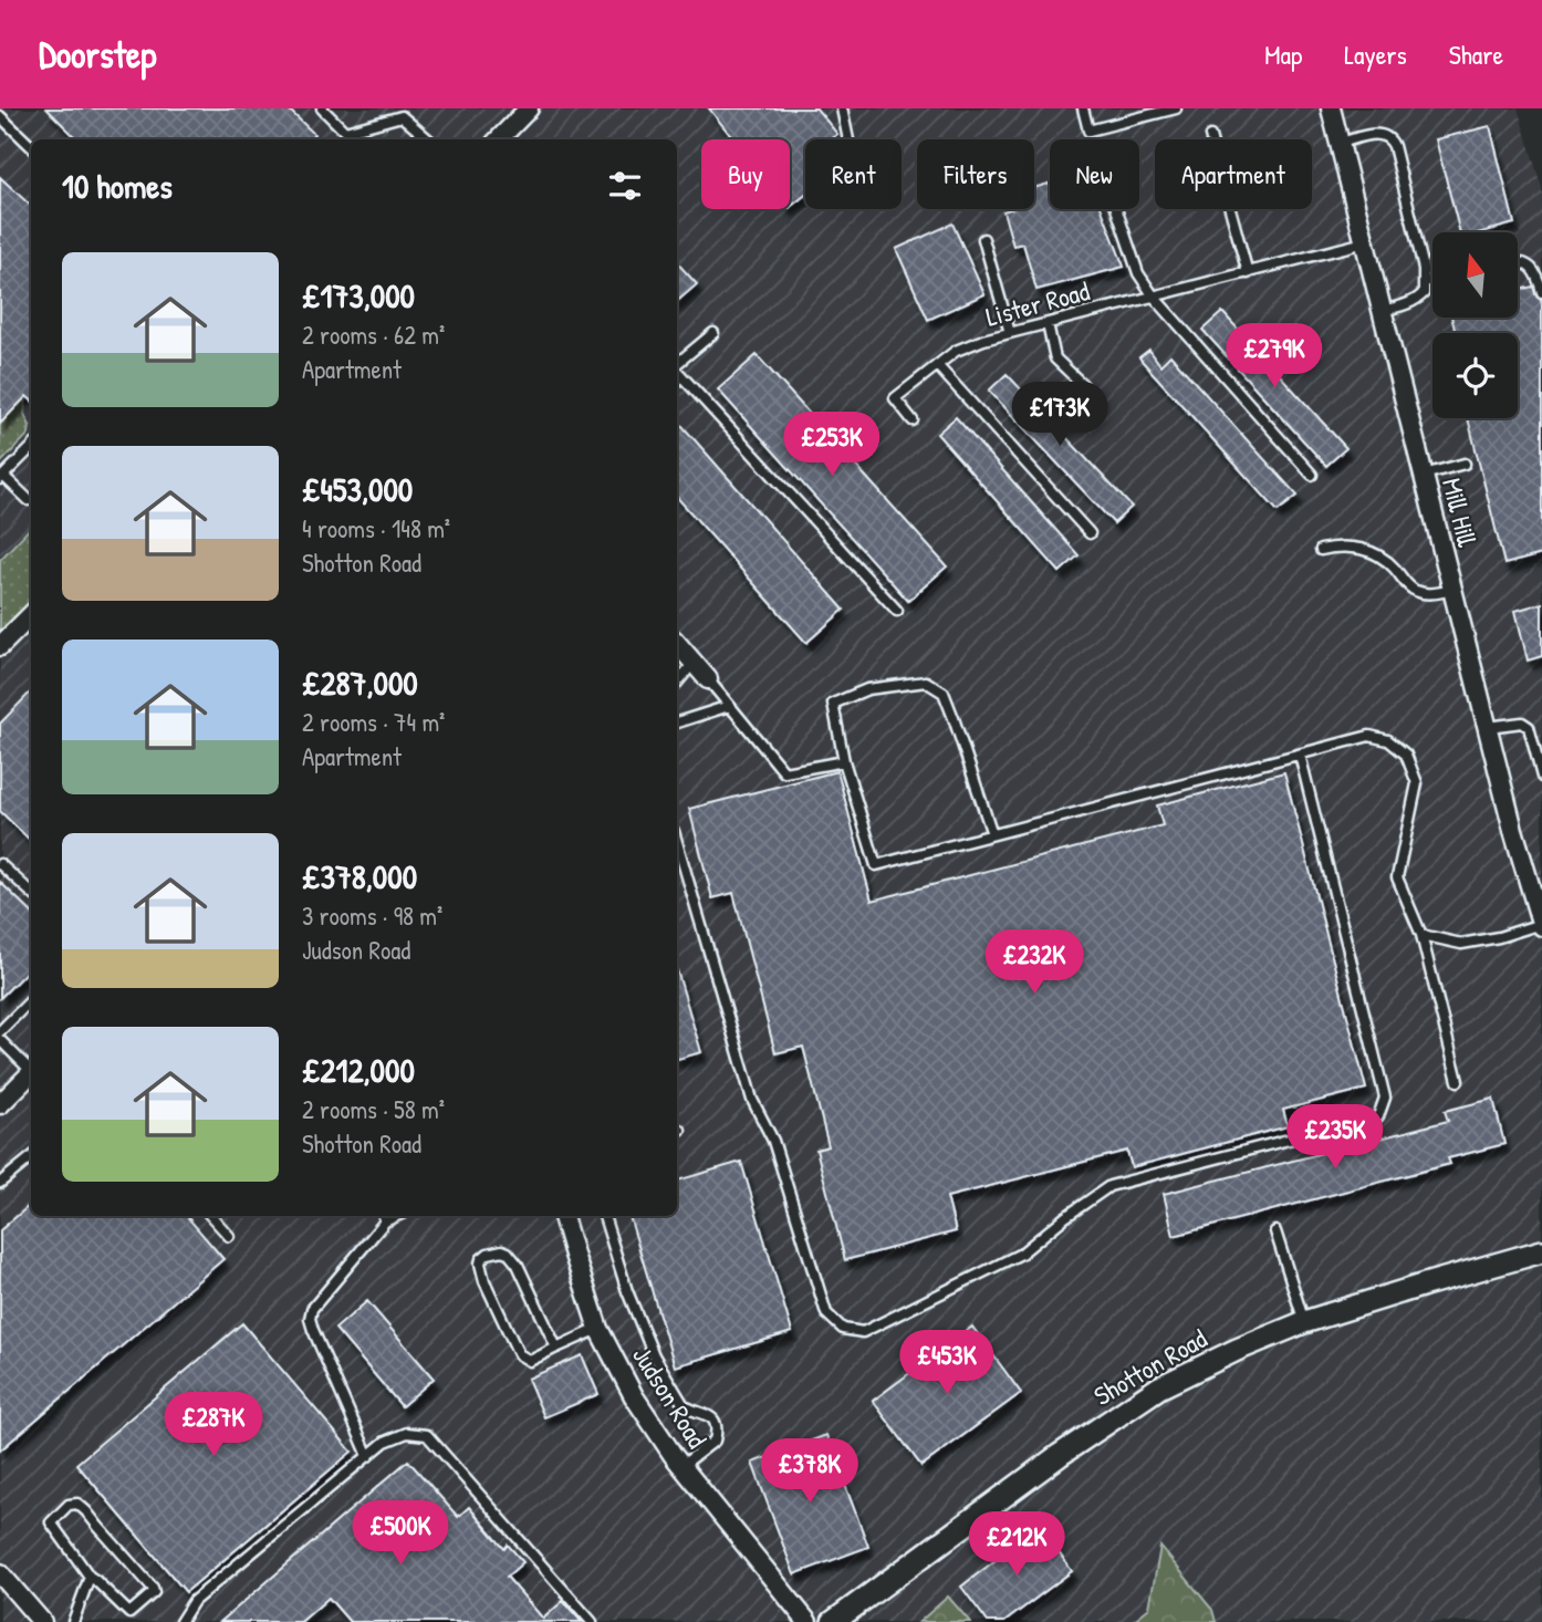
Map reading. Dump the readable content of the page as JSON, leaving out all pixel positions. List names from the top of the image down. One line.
{"streets":{"street":["Mill Hill","Shotton Road","Judson Road"],"lane":["Lister Road"]},"crossings":[["Lister Road","Mill Hill"]],"north":"top","page":{"header":"Doorstep","nav":["Map","Layers","Share"],"chip":["Buy","Rent","Filters","New","Apartment"],"heading":"10 homes","list":[{"name":"£173,000","note":"2 rooms · 62 m² · Apartment"},{"name":"£453,000","note":"4 rooms · 148 m² · Shotton Road"},{"name":"£287,000","note":"2 rooms · 74 m² · Apartment"},{"name":"£378,000","note":"3 rooms · 98 m² · Judson Road"},{"name":"£212,000","note":"2 rooms · 58 m² · Shotton Road"}],"price":["£279K","£173K","£253K","£232K","£235K","£453K","£287K","£378K","£500K","£212K"]}}
